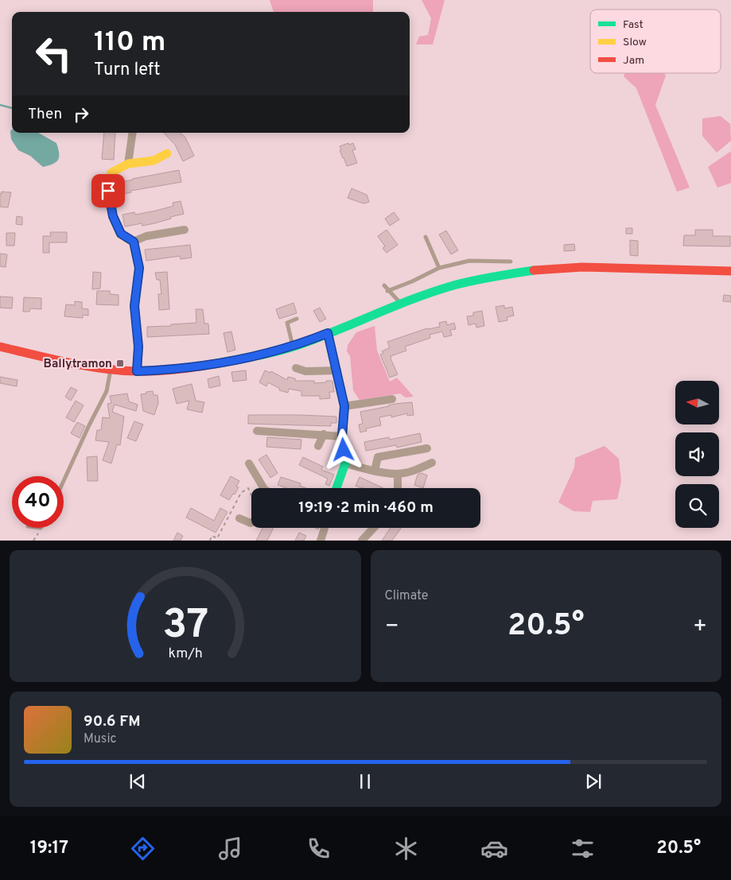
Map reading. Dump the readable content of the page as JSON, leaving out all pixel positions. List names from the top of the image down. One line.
{"places":{"transit":["Ballytramon"]},"legend":["Fast","Slow","Jam"],"north":"left","page":{"turn":["110 m","Turn left"],"then":"Then","limit":"40","trip":"19:19 · 2 min · 460 m","tile":"Climate","heat":["−","20.5°","+"],"song":["90.6 FM","Music"],"tabs":["19:17","20.5°"],"gauge":["37","km/h"]}}
